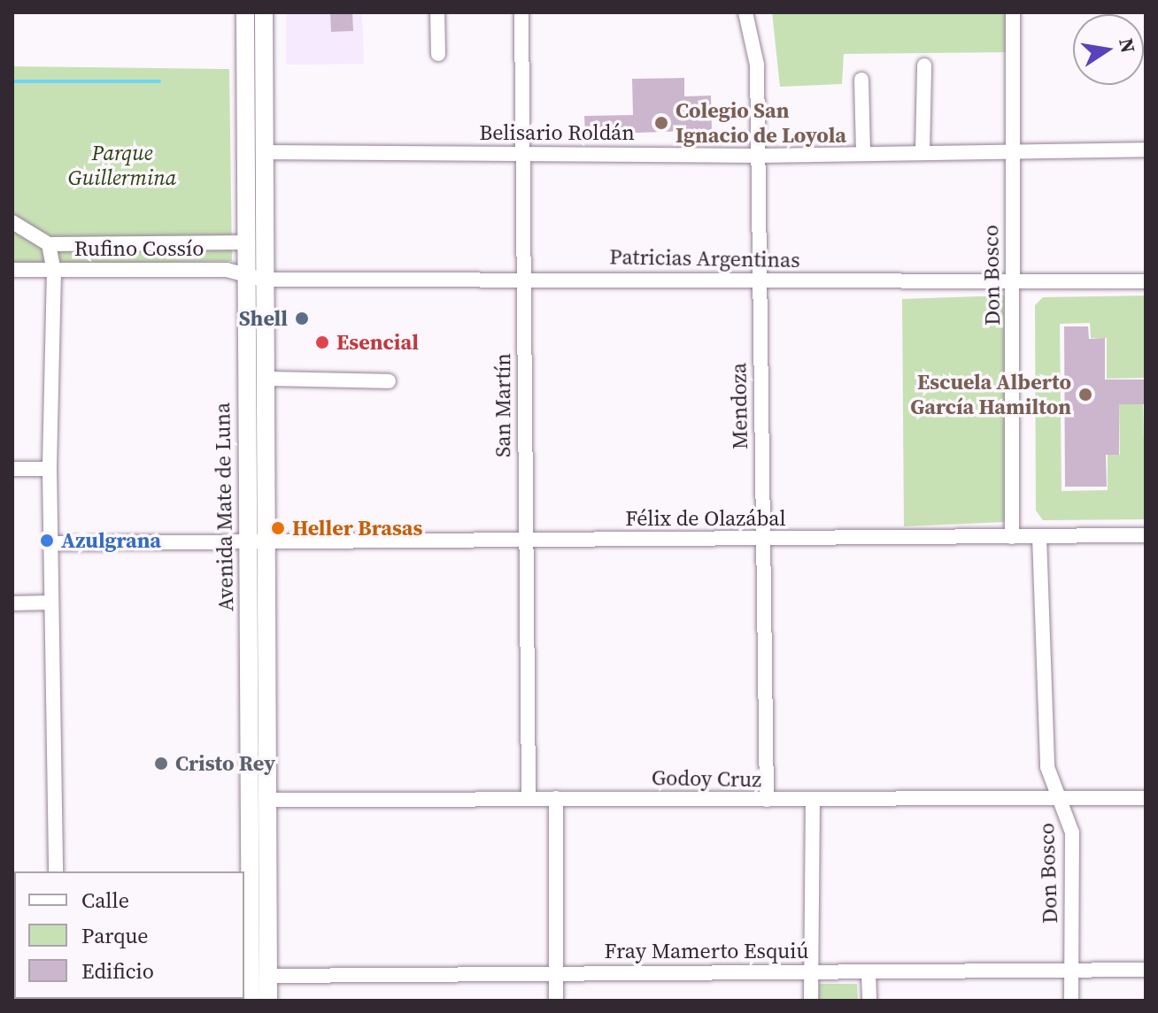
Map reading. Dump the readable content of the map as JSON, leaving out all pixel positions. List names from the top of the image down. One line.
{"streets":{"main road":["Avenida Mate de Luna"],"street":["Belisario Roldán","Rufino Cossío","Patricias Argentinas","Don Bosco","San Martín","Mendoza","Félix de Olazábal","Godoy Cruz","Fray Mamerto Esquiú"]},"crossings":[["Belisario Roldán","Don Bosco"],["Belisario Roldán","San Martín"],["Belisario Roldán","Mendoza"],["Belisario Roldán","Avenida Mate de Luna"],["Rufino Cossío","Patricias Argentinas"],["Rufino Cossío","Avenida Mate de Luna"],["Patricias Argentinas","Don Bosco"],["Patricias Argentinas","San Martín"],["Patricias Argentinas","Mendoza"],["Patricias Argentinas","Avenida Mate de Luna"],["Don Bosco","Félix de Olazábal"],["Don Bosco","Godoy Cruz"],["Don Bosco","Fray Mamerto Esquiú"],["San Martín","Félix de Olazábal"],["San Martín","Godoy Cruz"],["Mendoza","Félix de Olazábal"],["Mendoza","Godoy Cruz"],["Avenida Mate de Luna","Félix de Olazábal"],["Avenida Mate de Luna","Godoy Cruz"],["Avenida Mate de Luna","Fray Mamerto Esquiú"]],"parks":["Parque Guillermina"],"places":["Colegio San Ignacio de Loyola","Shell","Esencial","Escuela Alberto García Hamilton","Heller Brasas","Azulgrana","Cristo Rey"],"legend":["Calle","Parque","Edificio"],"north":"right"}
